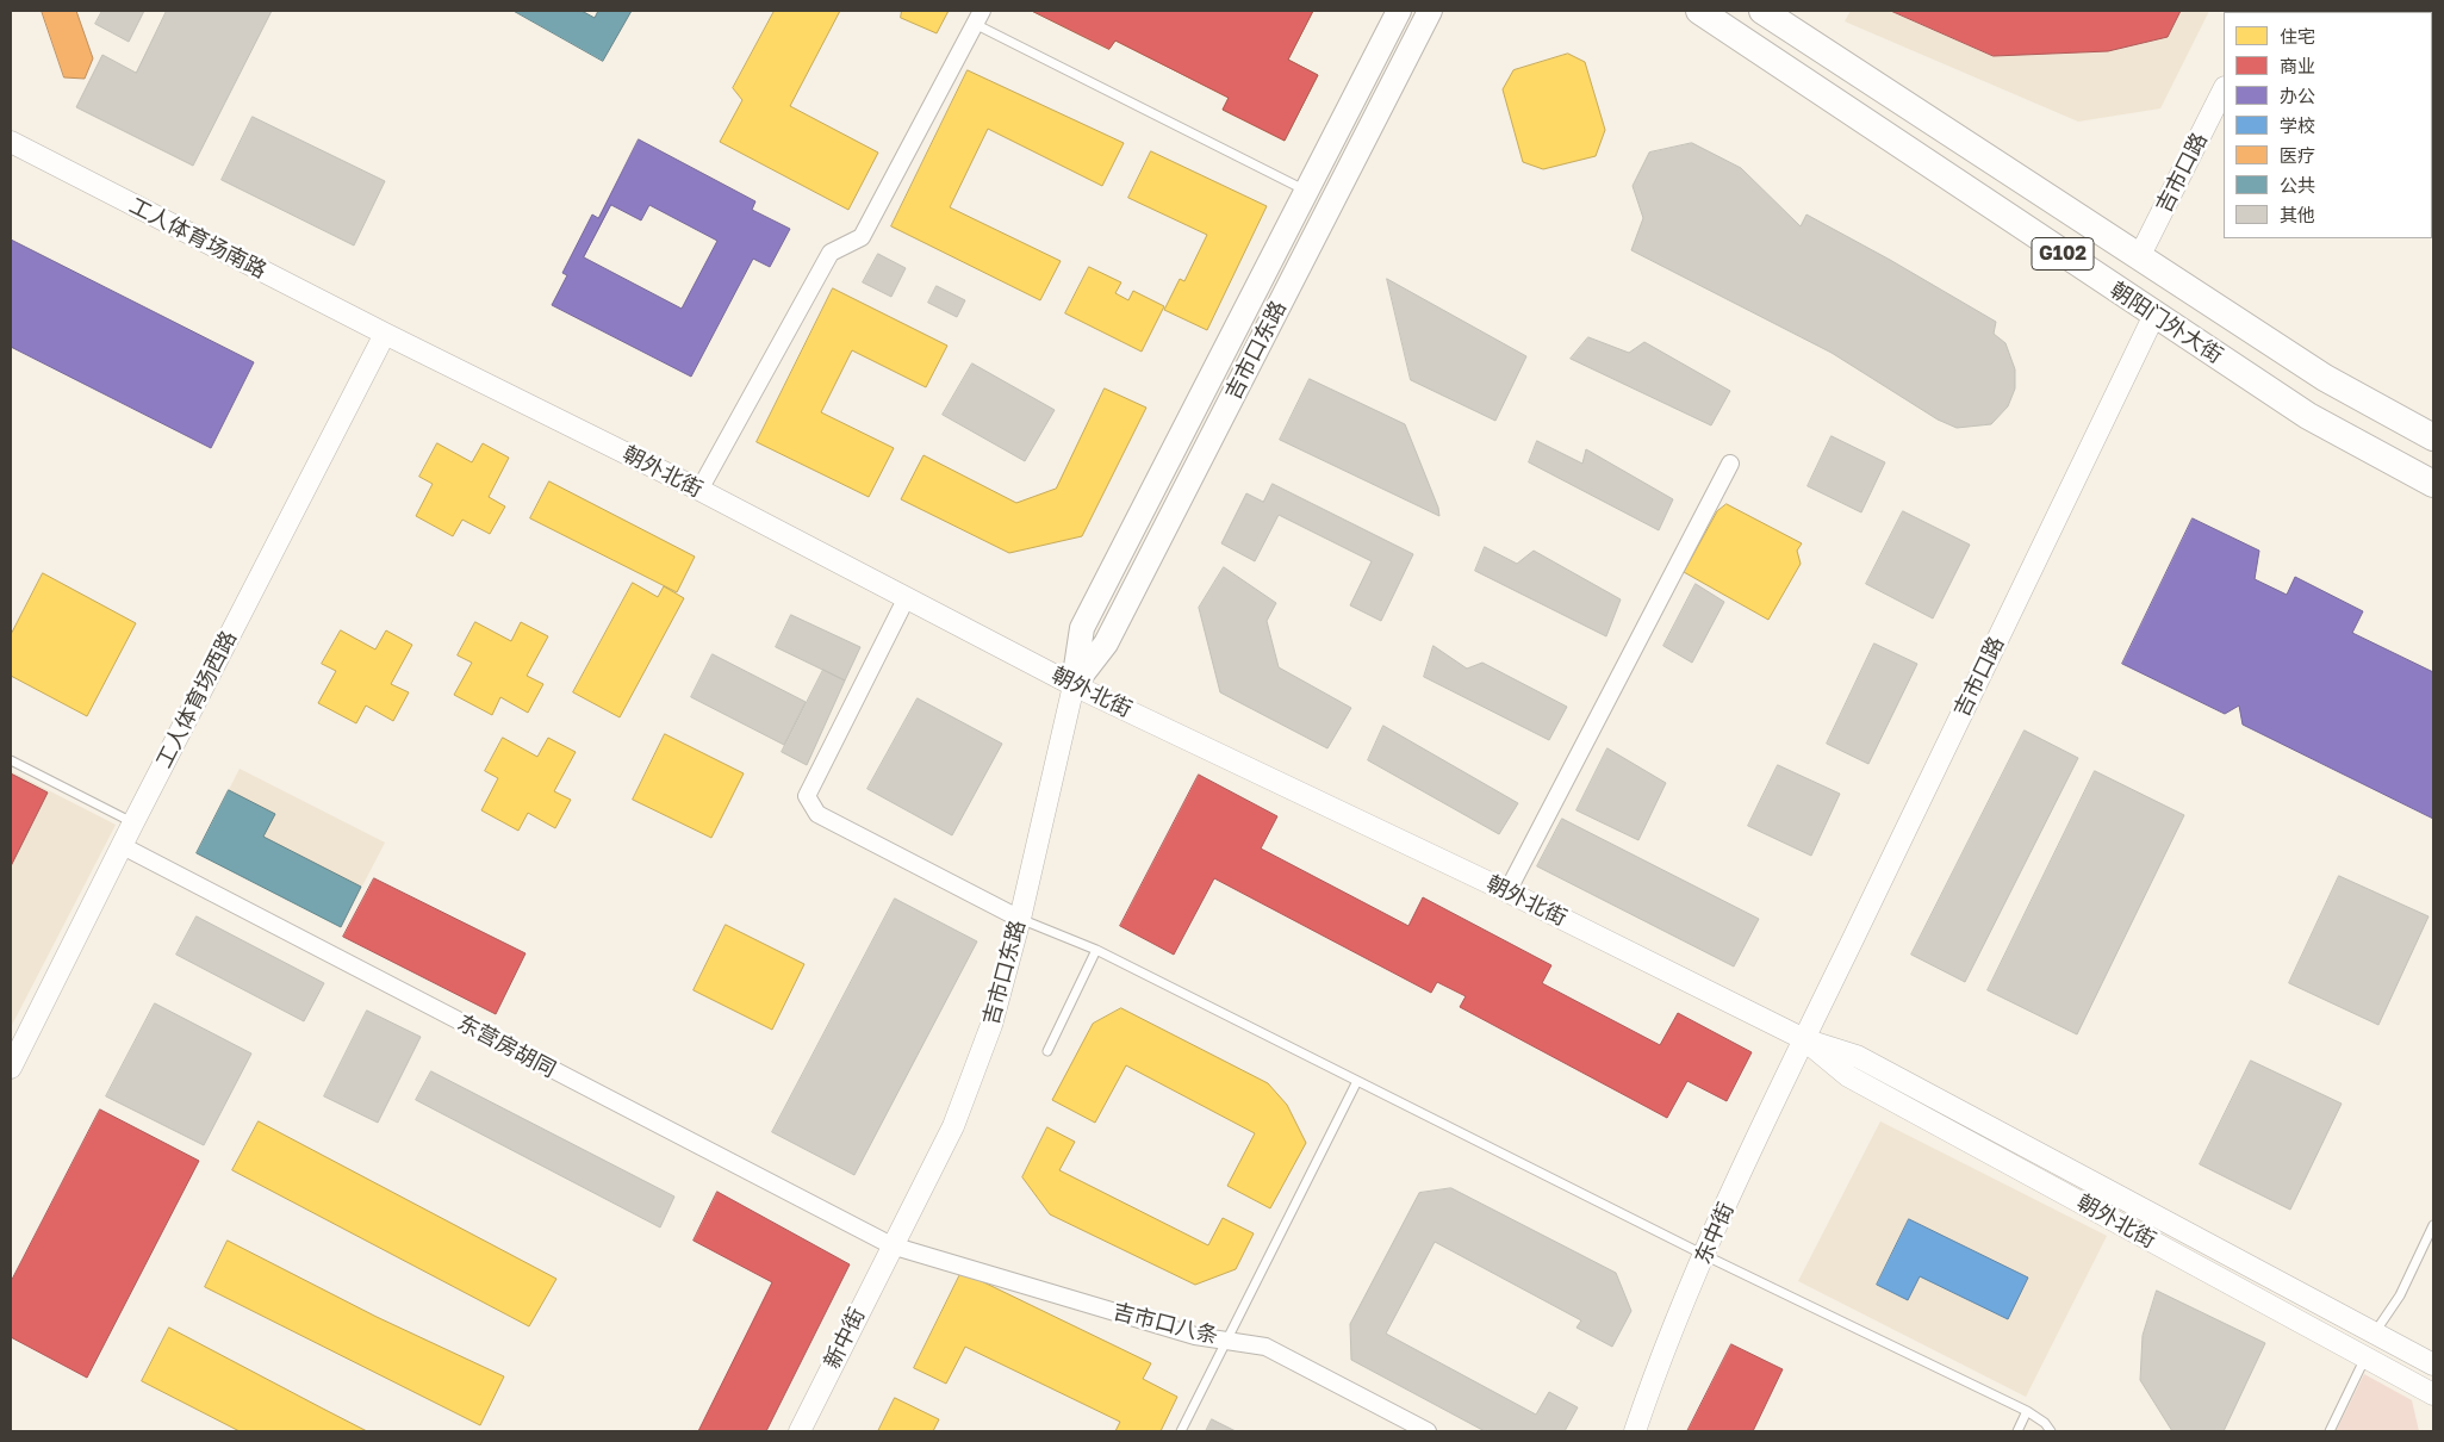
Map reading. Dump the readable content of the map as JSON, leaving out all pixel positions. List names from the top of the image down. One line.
{"streets":{"highway":["G102","朝阳门外大街"],"main road":["吉市口东路"],"street":["吉市口路","工人体育场南路","朝外北街","工人体育场西路","东营房胡同","东中街","吉市口八条","新中街"]},"crossings":[["吉市口路","朝阳门外大街"],["吉市口路","朝外北街"],["吉市口路","东中街"],["工人体育场南路","朝外北街"],["工人体育场南路","工人体育场西路"],["吉市口东路","朝外北街"],["吉市口东路","东营房胡同"],["吉市口东路","吉市口八条"],["吉市口东路","新中街"],["朝外北街","工人体育场西路"],["朝外北街","东中街"],["工人体育场西路","东营房胡同"],["东营房胡同","吉市口八条"],["东营房胡同","新中街"],["吉市口八条","新中街"]],"legend":["住宅","商业","办公","学校","医疗","公共","其他"]}
